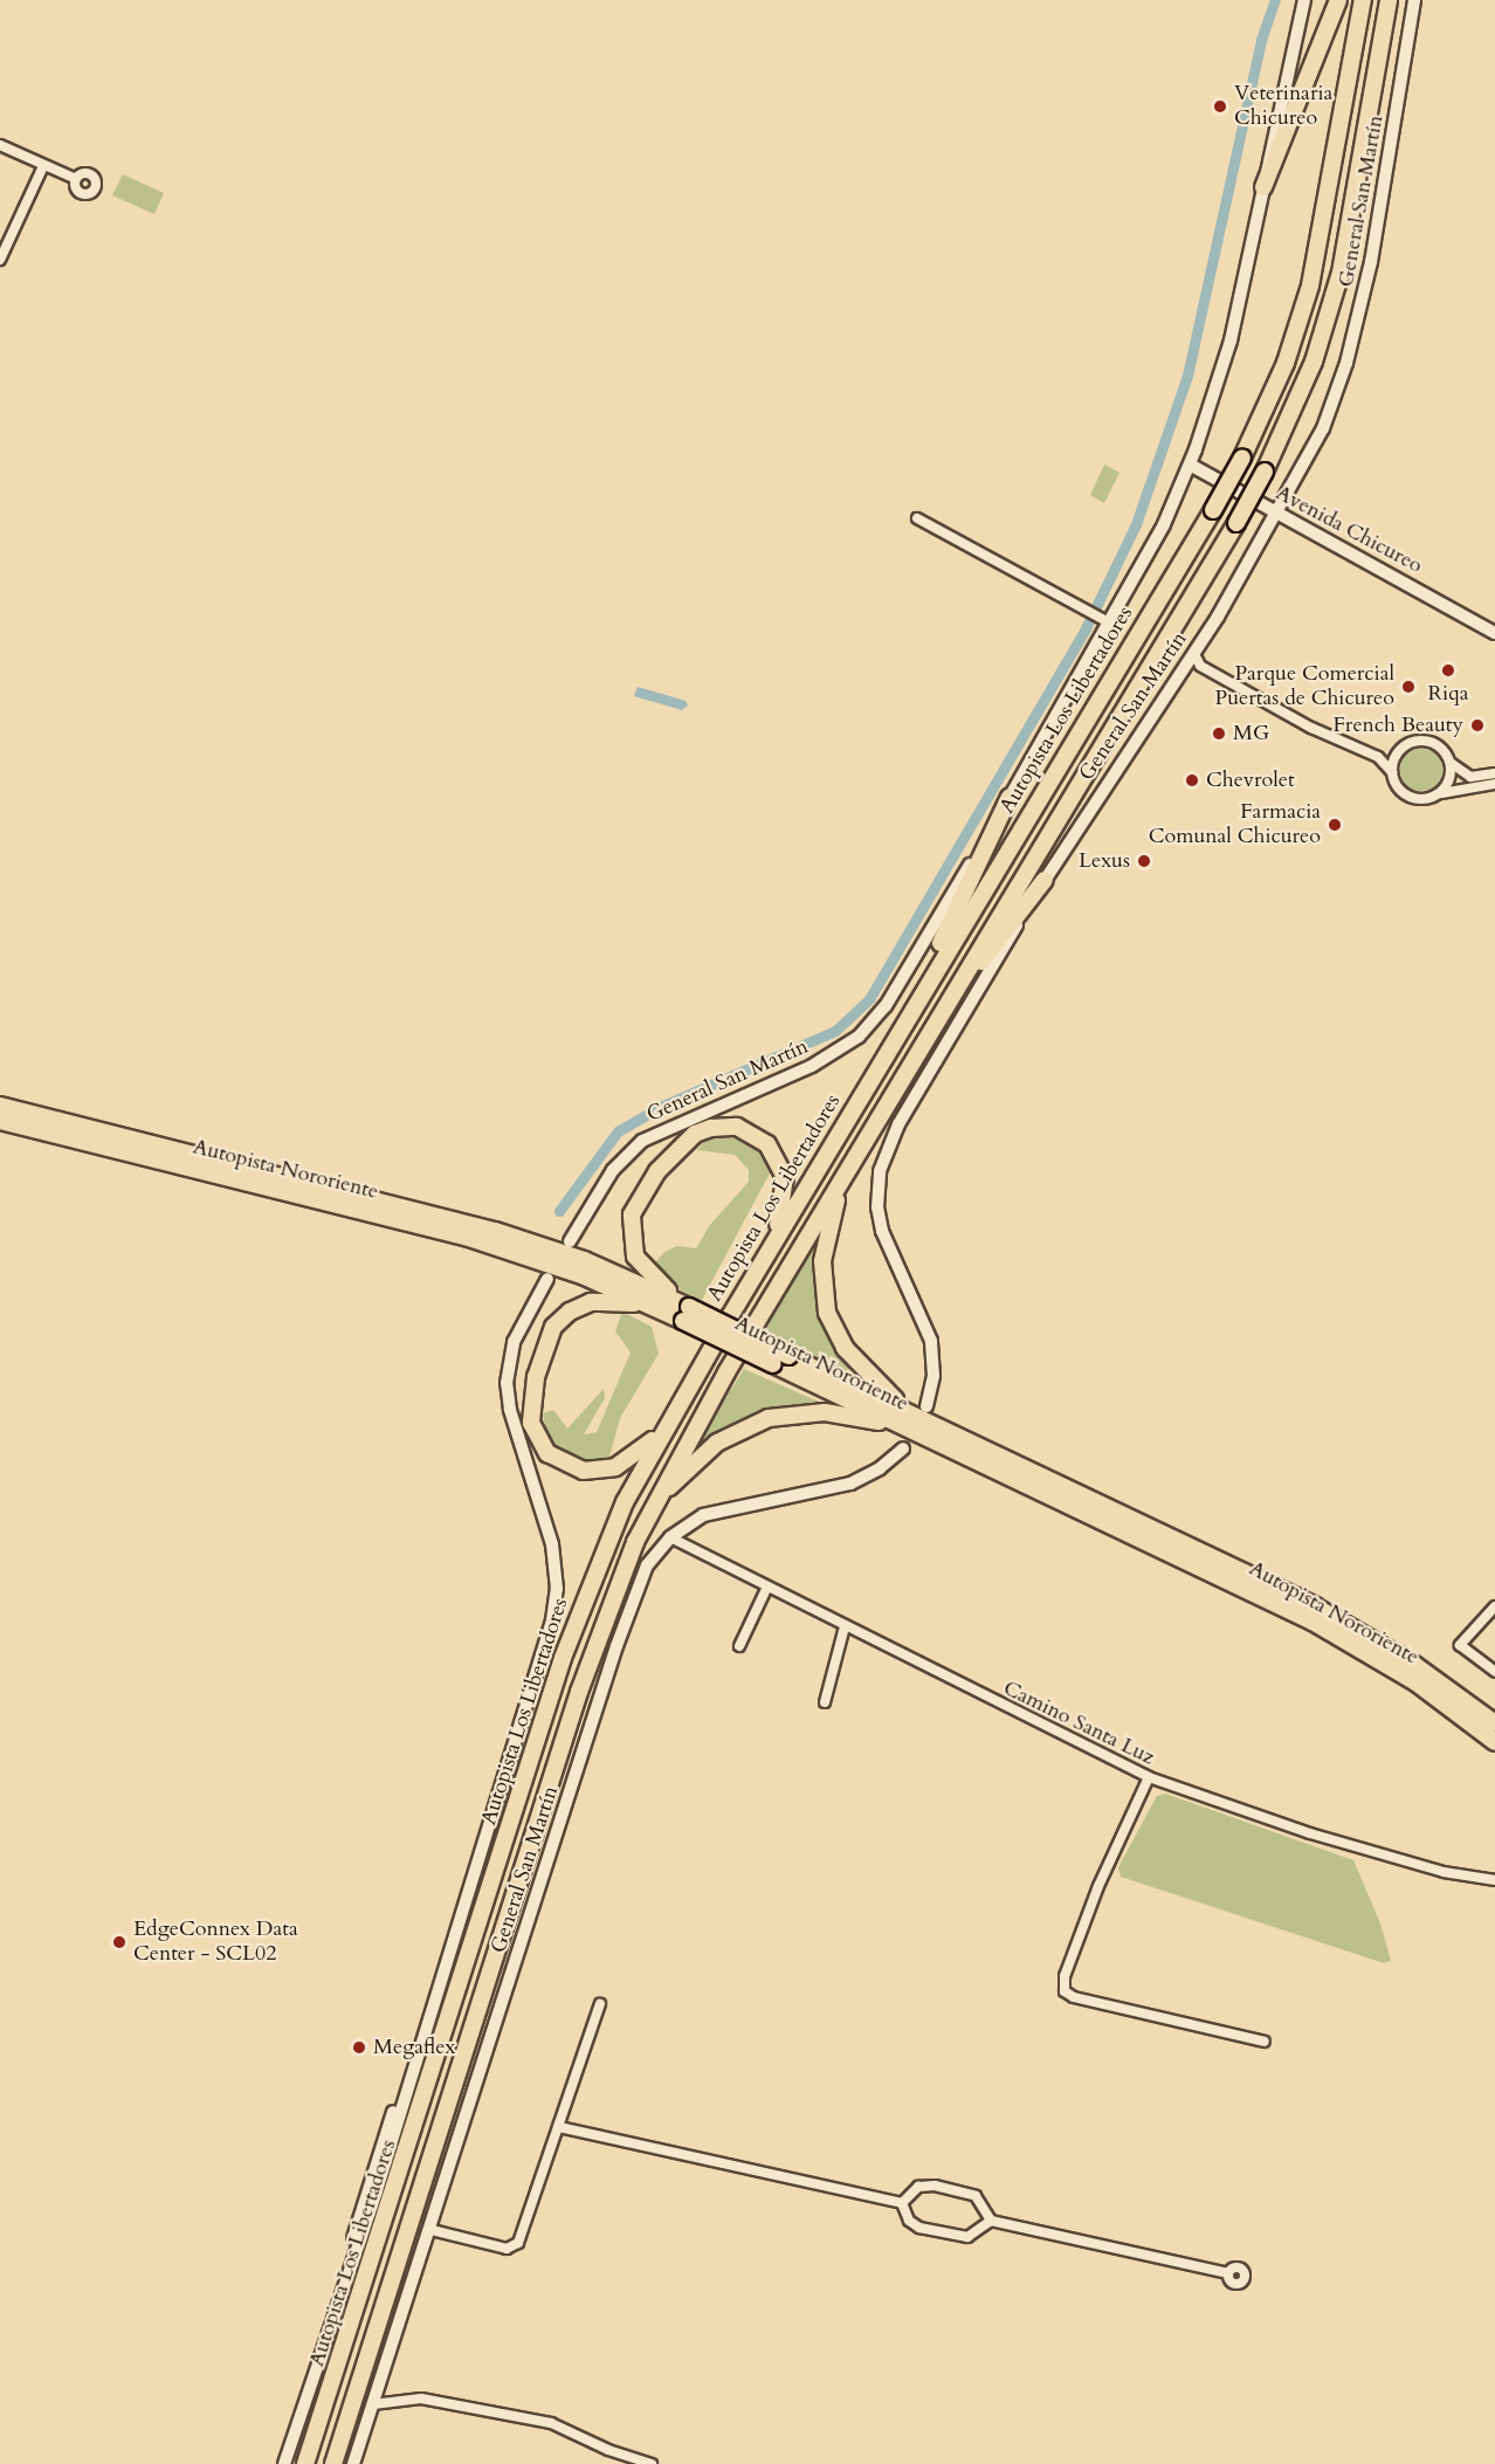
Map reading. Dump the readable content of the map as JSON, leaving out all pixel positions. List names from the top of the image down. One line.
{"streets":{"highway":["Autopista Los Libertadores","Autopista Nororiente"],"street":["General San Martín","Avenida Chicureo","Camino Santa Luz"]},"crossings":[["General San Martín","Avenida Chicureo"],["General San Martín","Camino Santa Luz"]],"places":["Veterinaria Chicureo","Riqa","Parque Comercial Puertas de Chicureo","French Beauty","MG","Chevrolet","Farmacia Comunal Chicureo","Lexus","EdgeConnex Data Center - SCL02","Megaflex"]}
